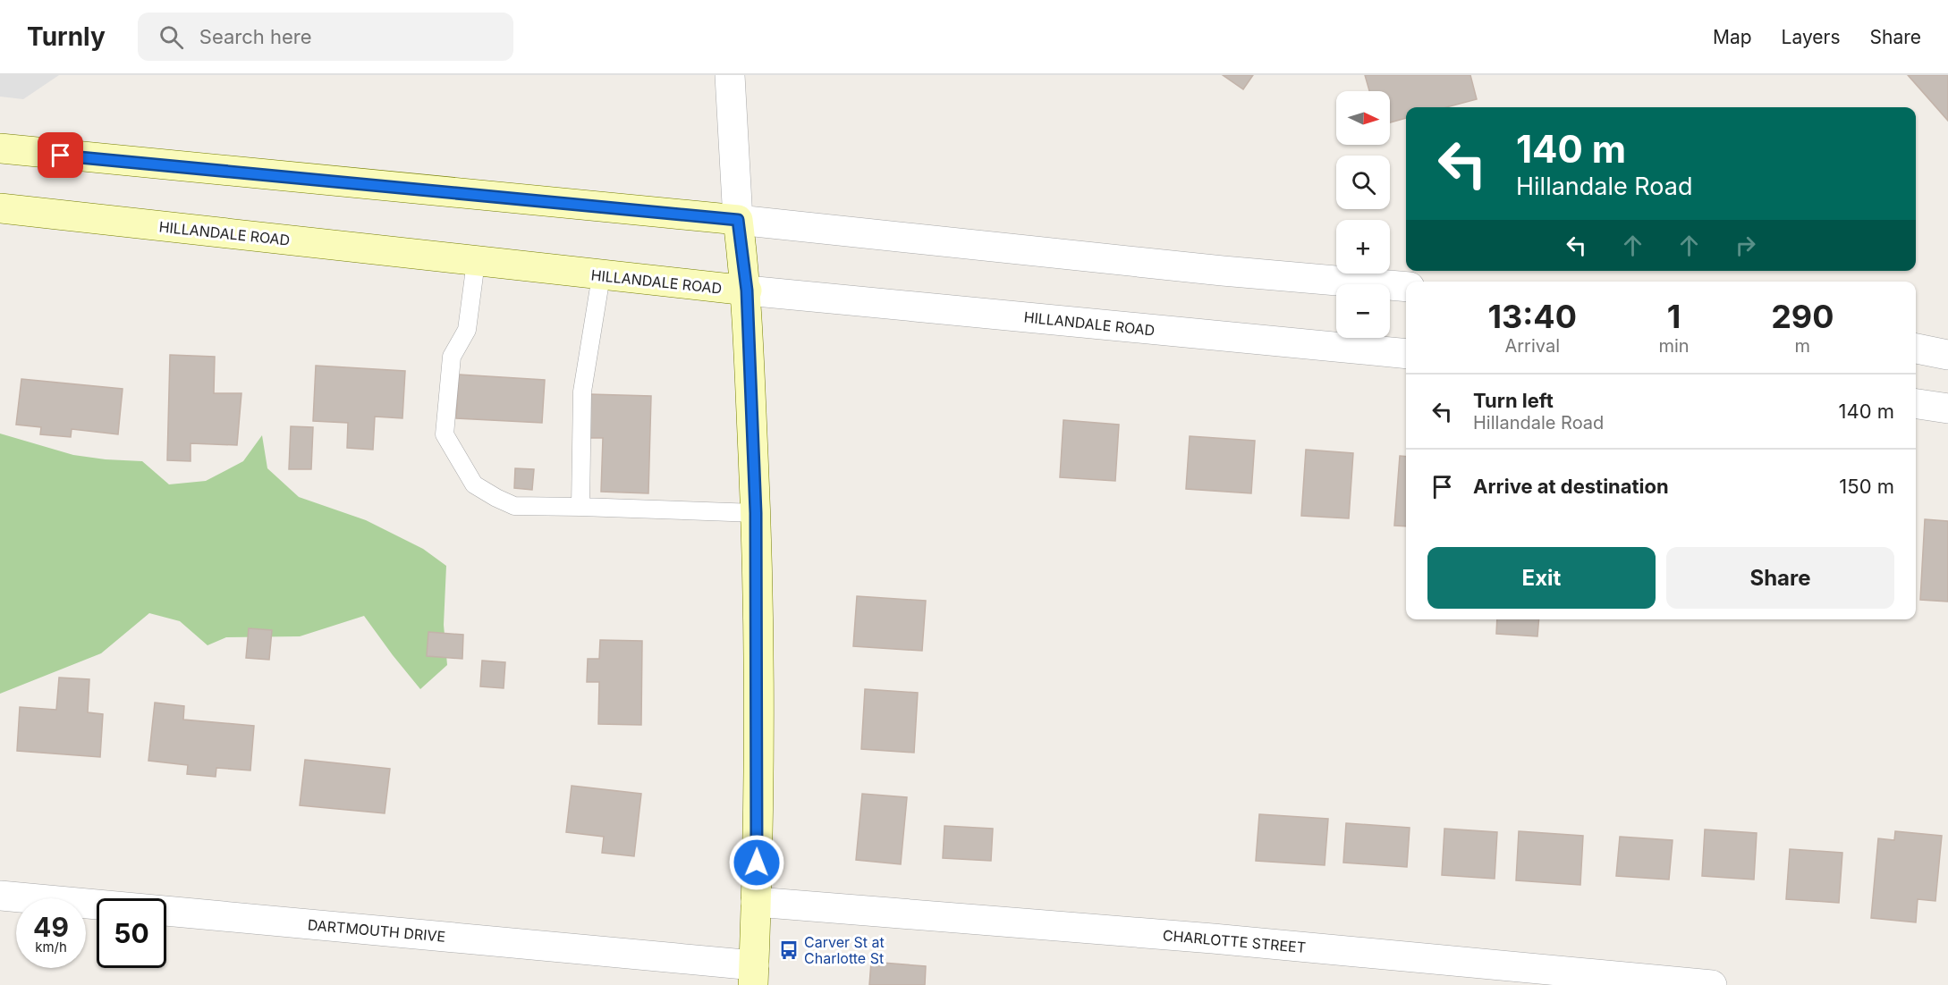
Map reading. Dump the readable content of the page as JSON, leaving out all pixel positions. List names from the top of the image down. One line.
{"streets":{"main road":["HILLANDALE ROAD"],"street":["DARTMOUTH DRIVE","CHARLOTTE STREET"]},"places":{"bus stop":["Carver St at Charlotte St"]},"north":"right","page":{"header":"Turnly","search":"Search here","nav":["Map","Layers","Share"],"map_buttons":["+","−"],"turn":["140 m","Hillandale Road"],"eta":["13:40","Arrival","1","min","290","m"],"list":[{"name":"Turn left","note":"Hillandale Road","value":"140 m"},{"name":"Arrive at destination","value":"150 m"}],"buttons":["Exit","Share"],"speed":"49 km/h","limit":"50"}}
